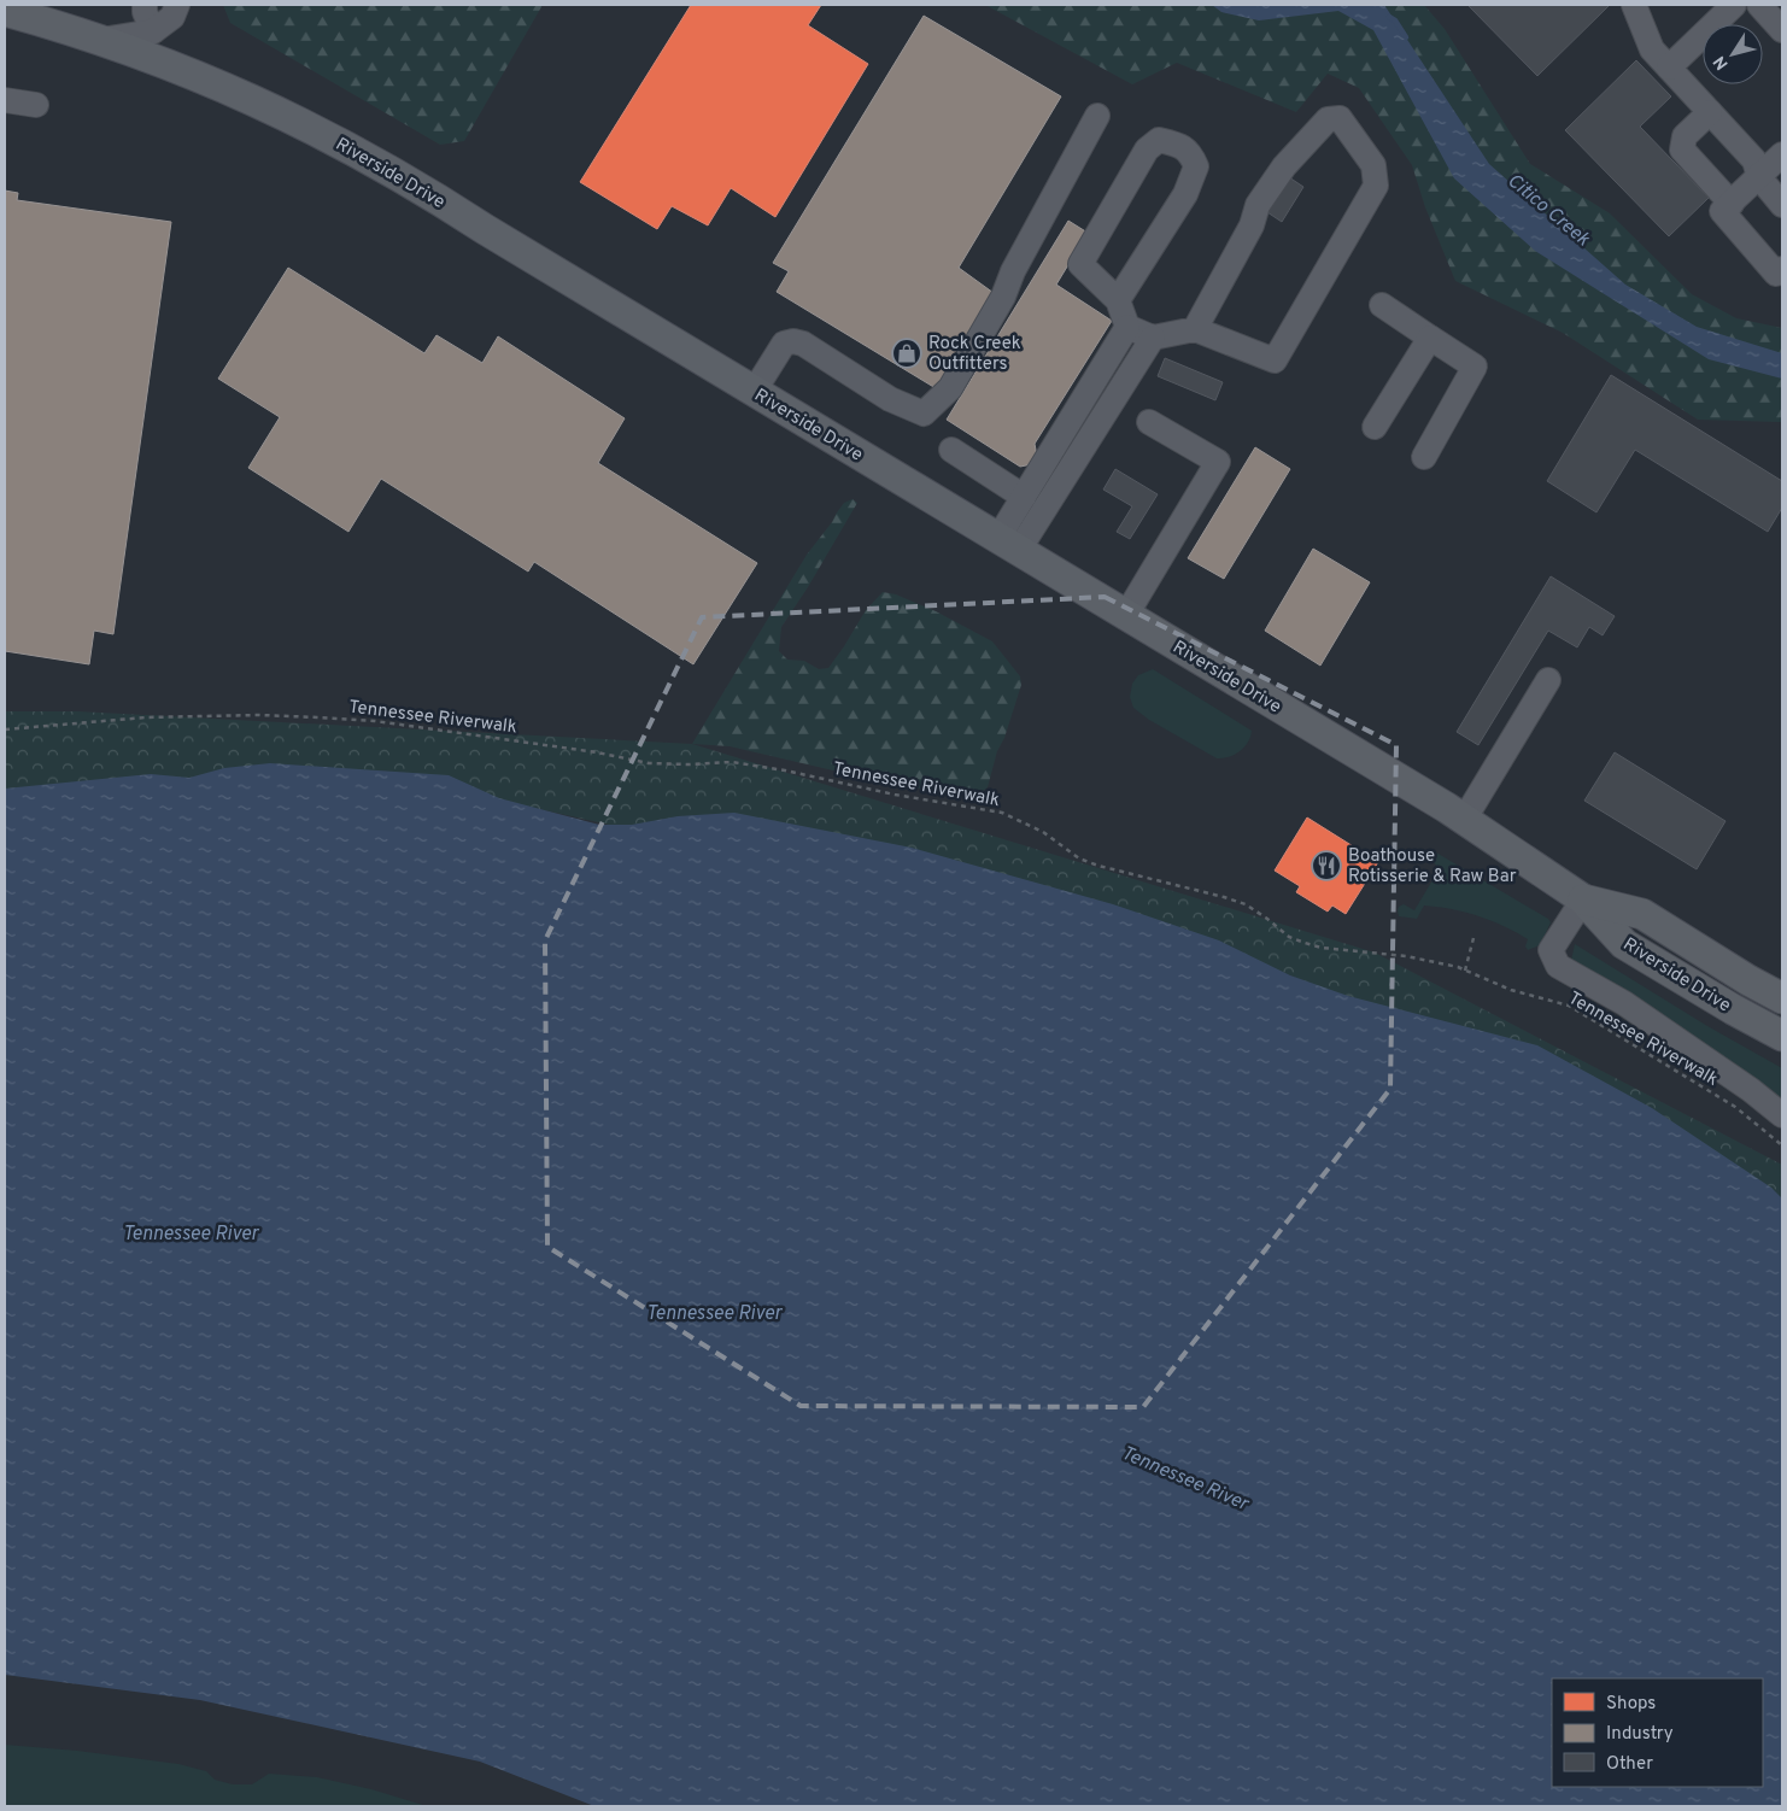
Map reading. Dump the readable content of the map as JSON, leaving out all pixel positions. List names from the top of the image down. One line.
{"streets":{"main road":["Riverside Drive"],"path":["Tennessee Riverwalk"]},"water":["Citico Creek","Tennessee River"],"places":{"shop":["Rock Creek Outfitters"],"restaurant":["Boathouse Rotisserie & Raw Bar"]},"legend":["Shops","Industry","Other"],"north":"bottom left"}
